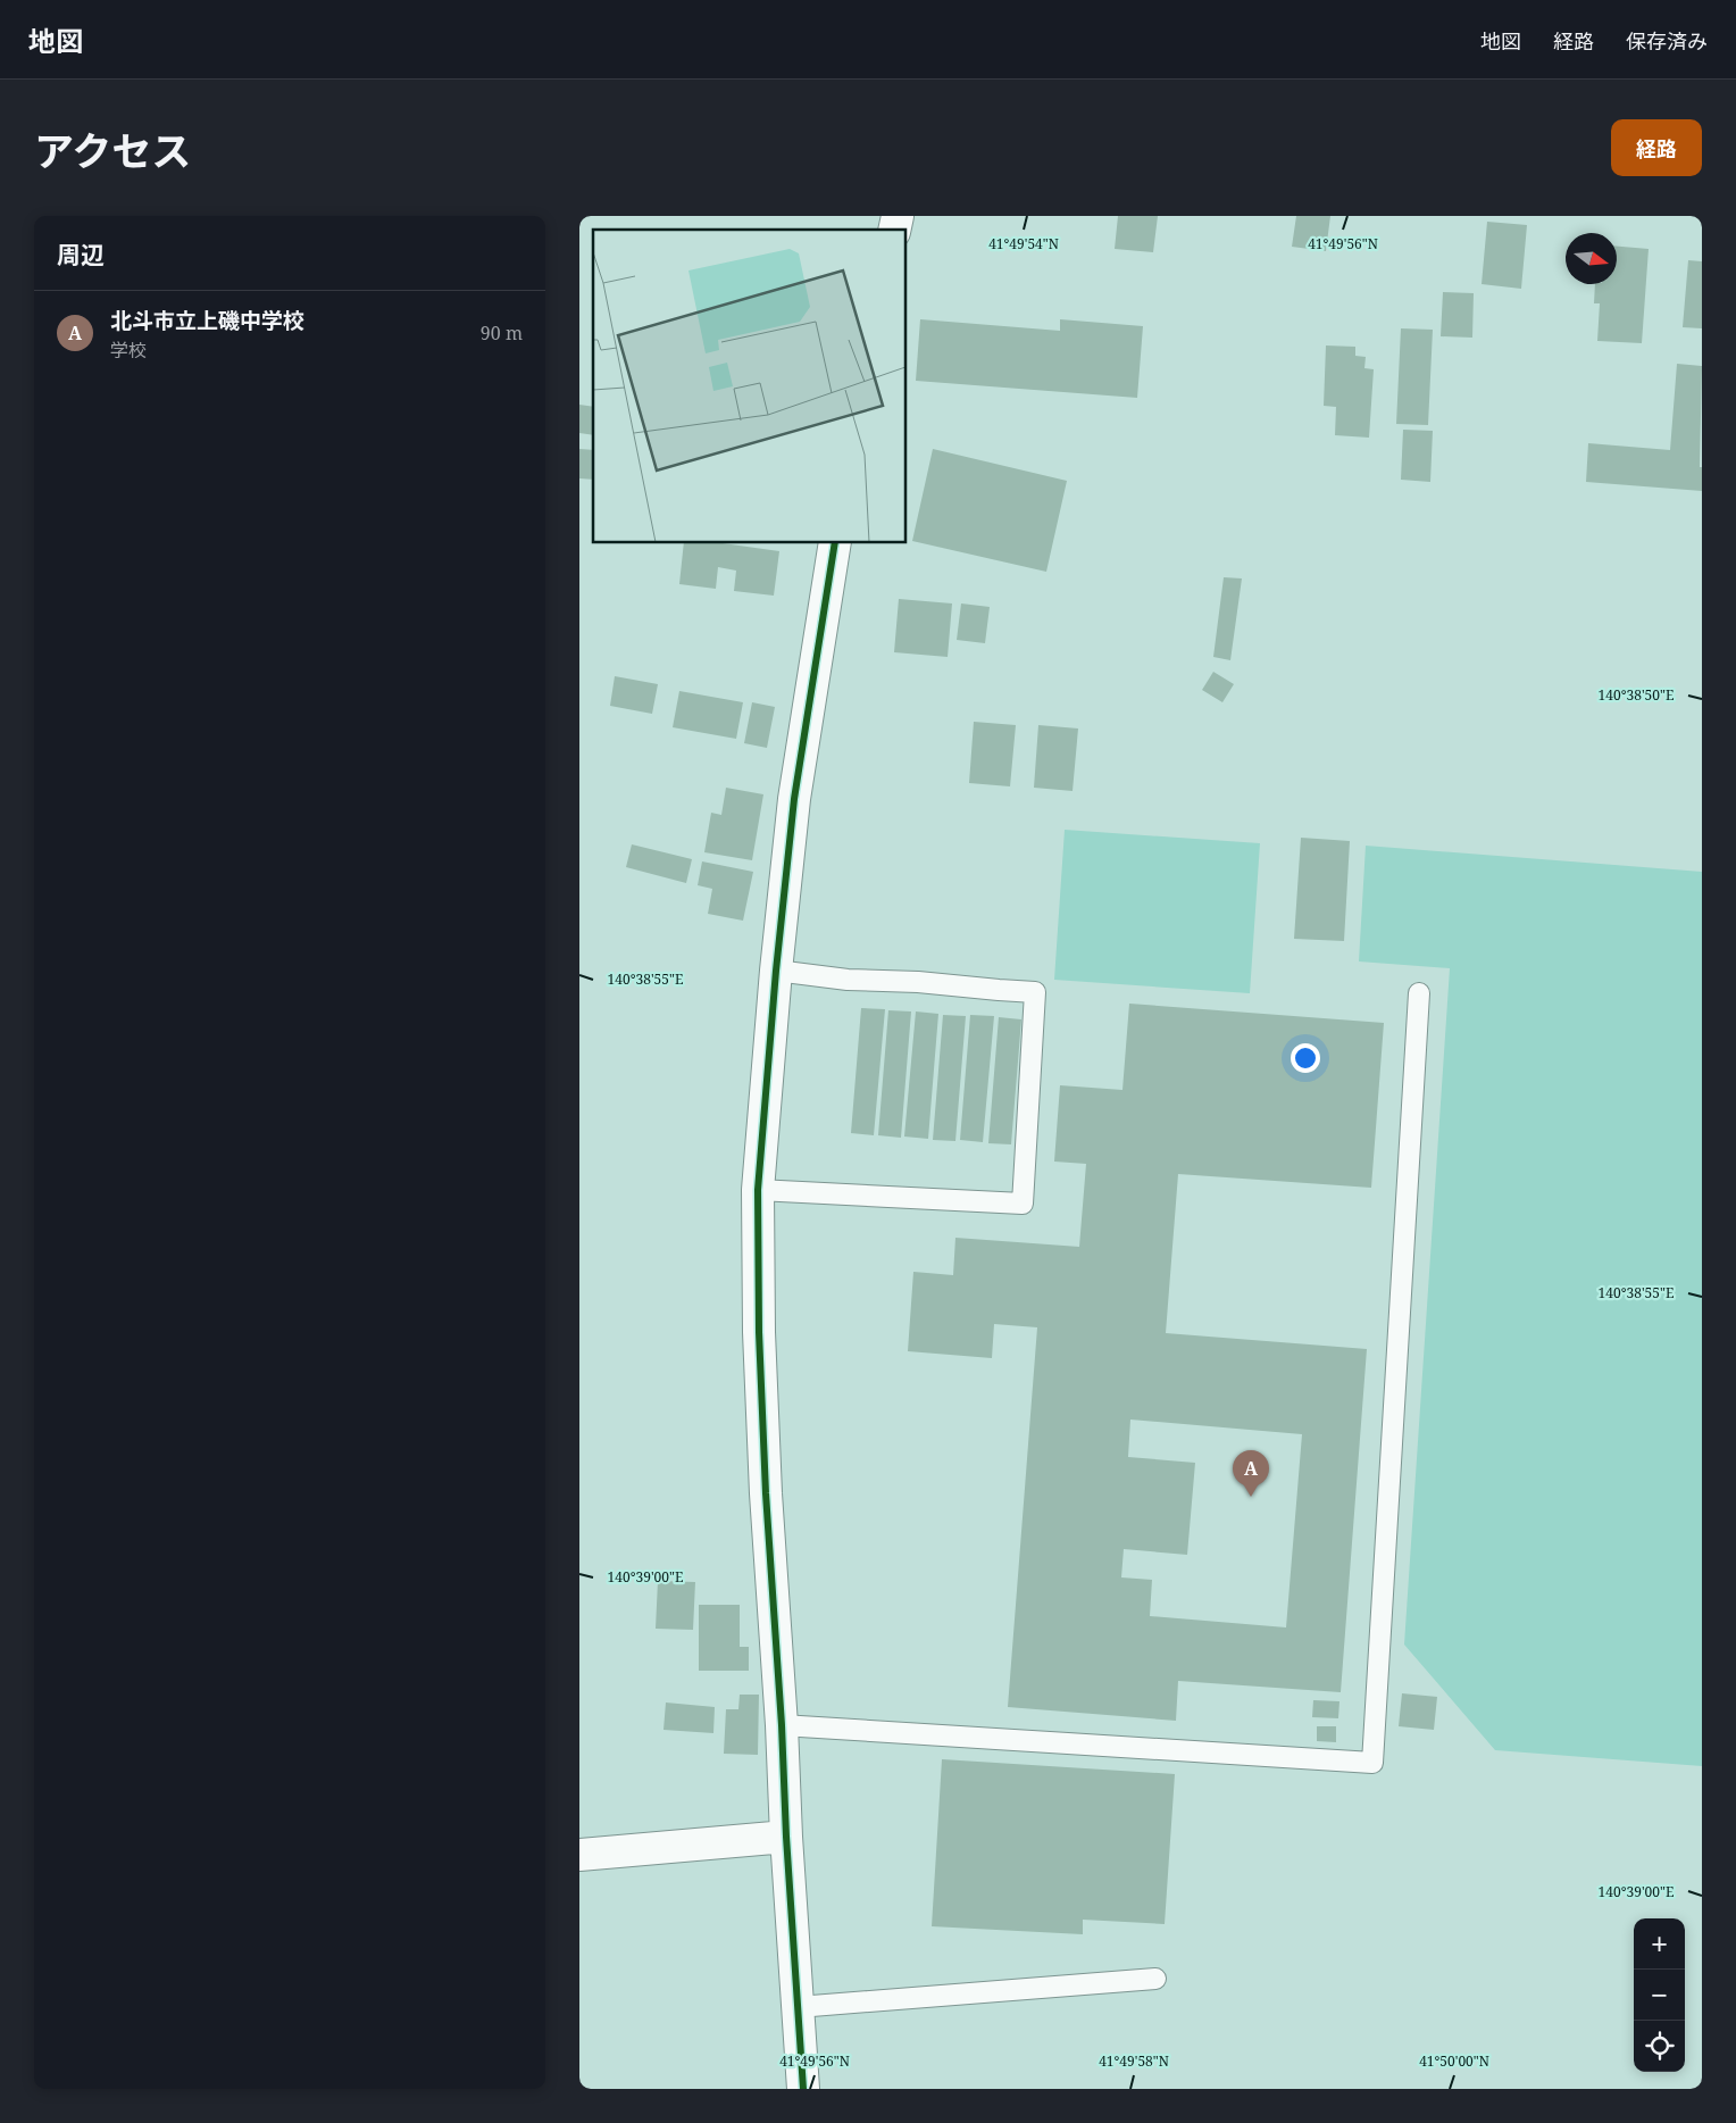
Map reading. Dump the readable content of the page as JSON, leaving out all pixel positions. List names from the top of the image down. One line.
{"north":"right","page":{"header":"地図","nav":["地図","経路","保存済み"],"title":"アクセス","buttons":"経路","heading":"周辺","list":[{"mark":"A","name":"北斗市立上磯中学校","note":"学校","value":"90 m"}],"pins":"A","map_buttons":["+","−"]},"coordinates":["41°49'54\"N","41°49'56\"N","140°38'50\"E","140°38'55\"E","140°39'00\"E","41°49'58\"N","41°50'00\"N"]}
